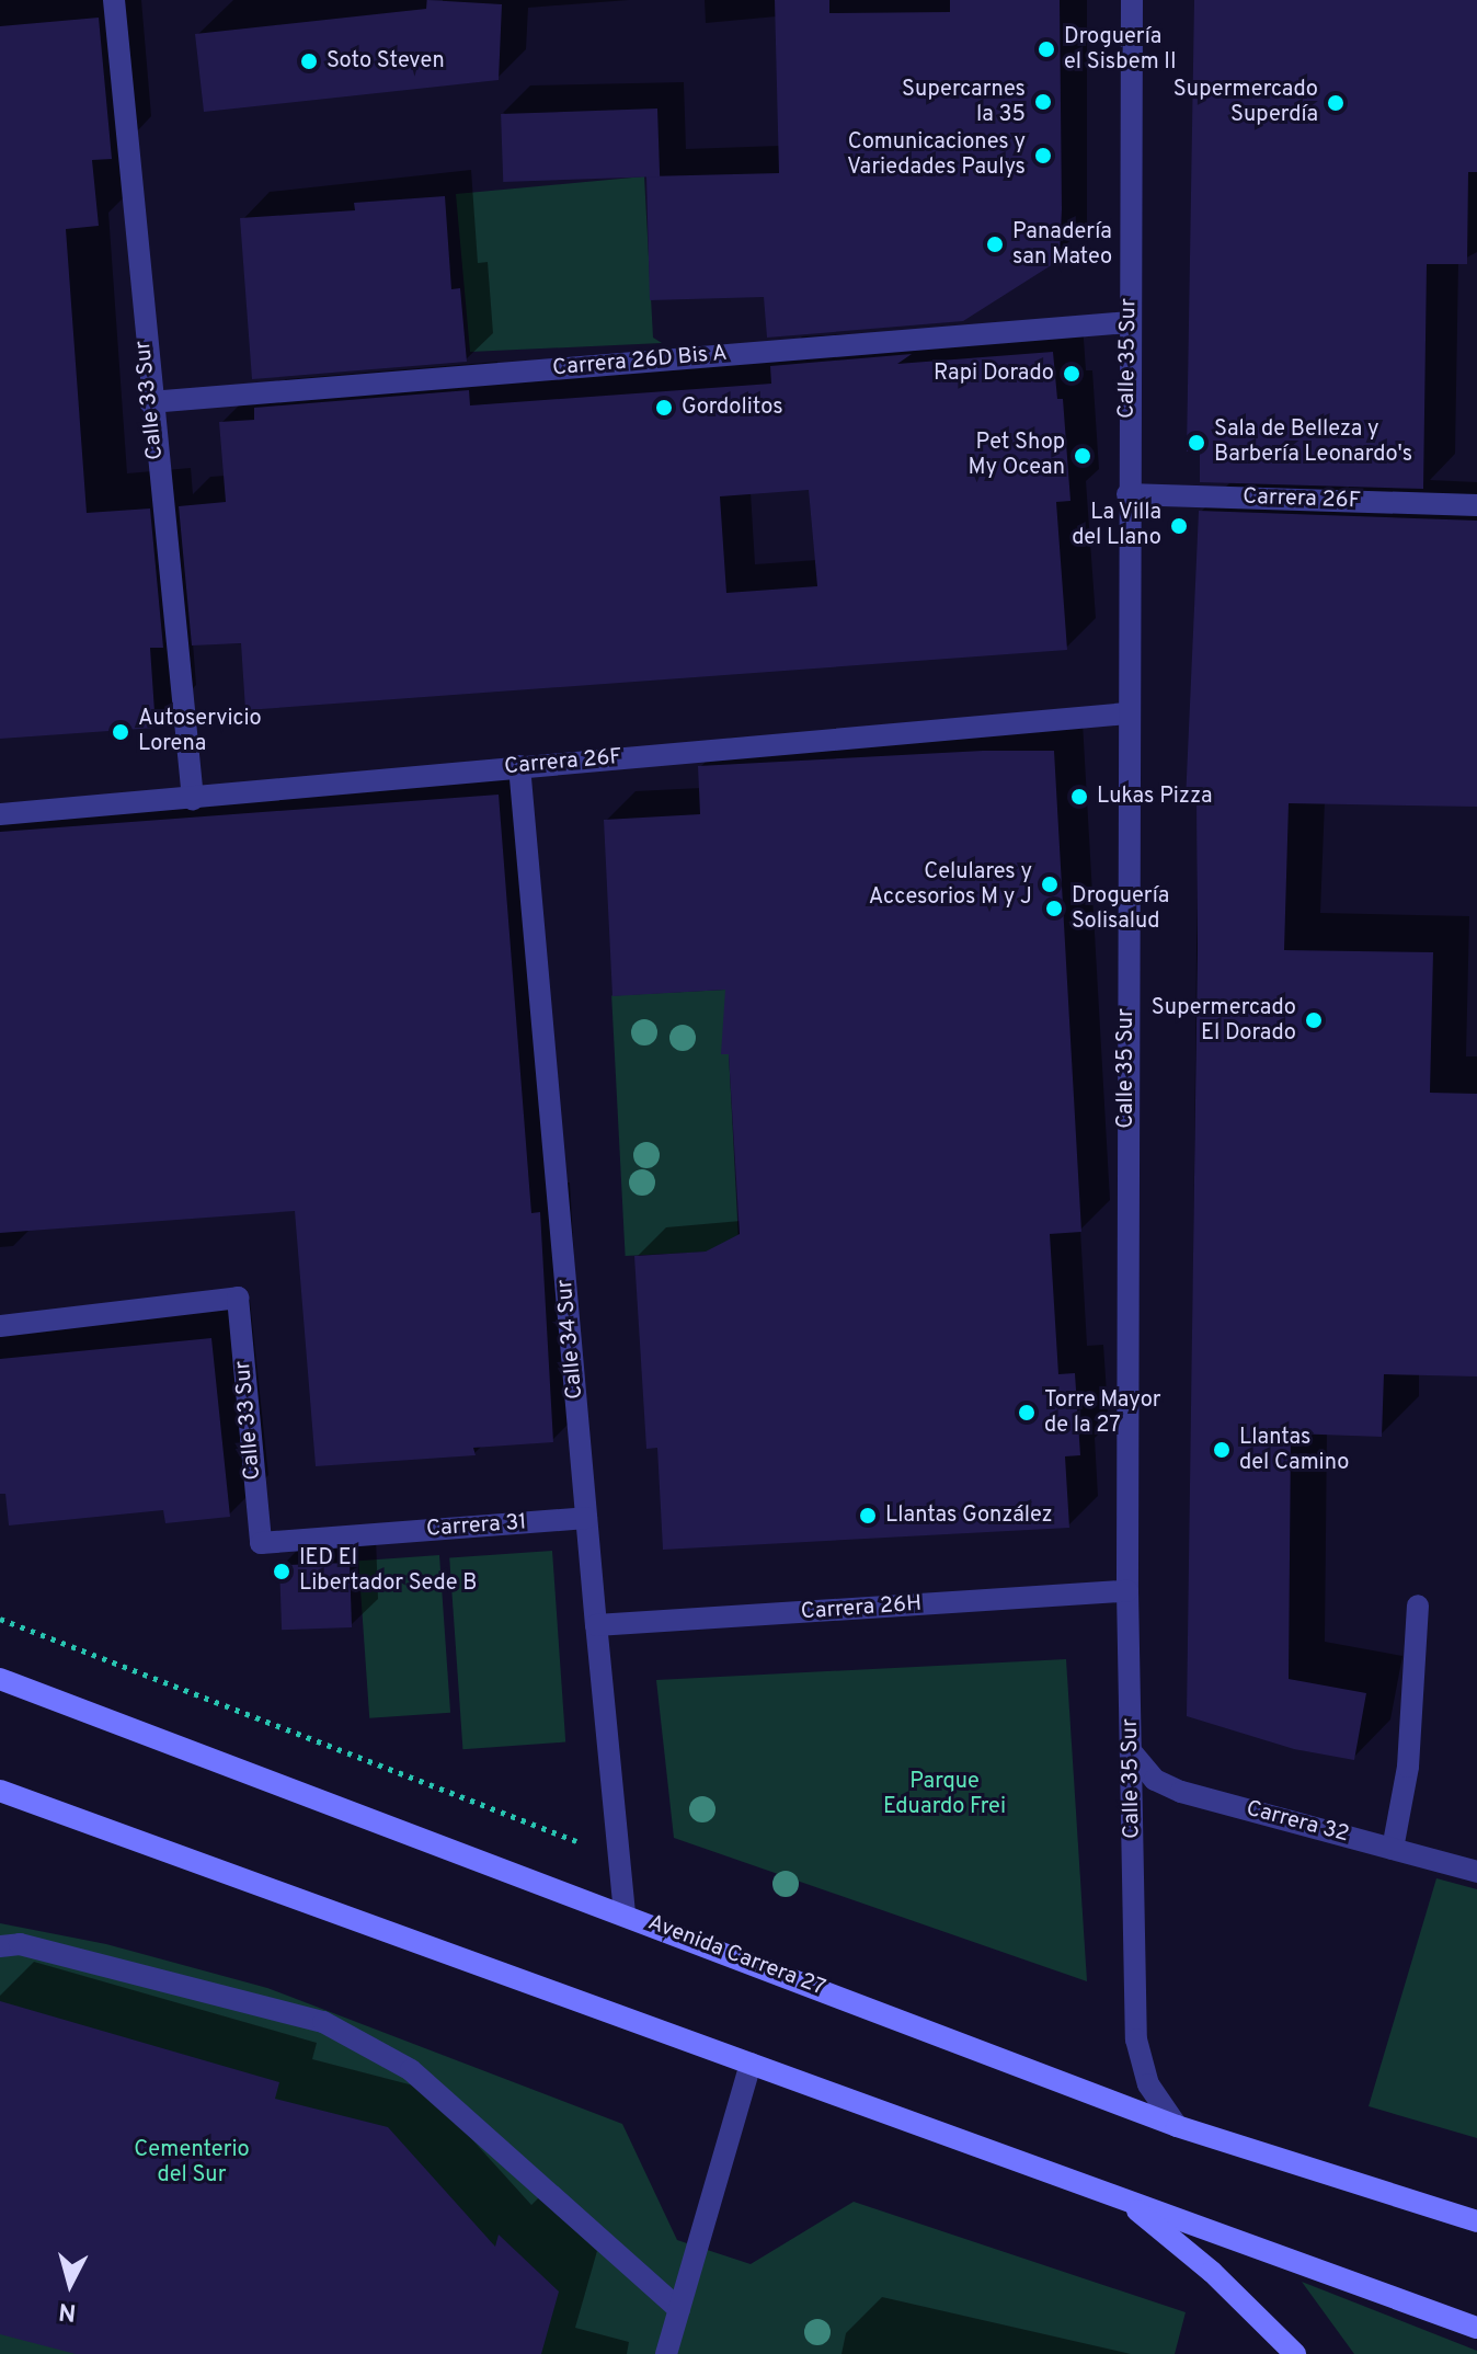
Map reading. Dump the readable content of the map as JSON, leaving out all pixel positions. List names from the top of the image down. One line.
{"streets":{"main road":["Avenida Carrera 27"],"street":["Calle 35 Sur","Carrera 26D Bis A","Calle 33 Sur","Carrera 26F","Calle 34 Sur","Carrera 31","Carrera 26H","Carrera 32"]},"crossings":[["Calle 35 Sur","Carrera 26D Bis A"],["Calle 35 Sur","Carrera 26F"],["Calle 35 Sur","Carrera 26H"],["Calle 35 Sur","Carrera 32"],["Calle 35 Sur","Avenida Carrera 27"],["Carrera 26D Bis A","Calle 33 Sur"],["Calle 33 Sur","Carrera 26F"],["Calle 33 Sur","Carrera 31"],["Carrera 26F","Calle 34 Sur"],["Calle 34 Sur","Carrera 31"],["Calle 34 Sur","Carrera 26H"],["Calle 34 Sur","Avenida Carrera 27"]],"parks":["Parque Eduardo Frei","Cementerio del Sur"],"places":["Droguería el Sisbem II","Soto Steven","Supercarnes la 35","Supermercado Superdía","Comunicaciones y Variedades Paulys","Panadería san Mateo","Rapi Dorado","Gordolitos","Sala de Belleza y Barbería Leonardo's","Pet Shop My Ocean","La Villa del Llano","Autoservicio Lorena","Lukas Pizza","Celulares y Accesorios M y J","Droguería Solisalud","Supermercado El Dorado","Torre Mayor de la 27","Llantas del Camino","Llantas González","IED El Libertador Sede B"],"north":"bottom"}
